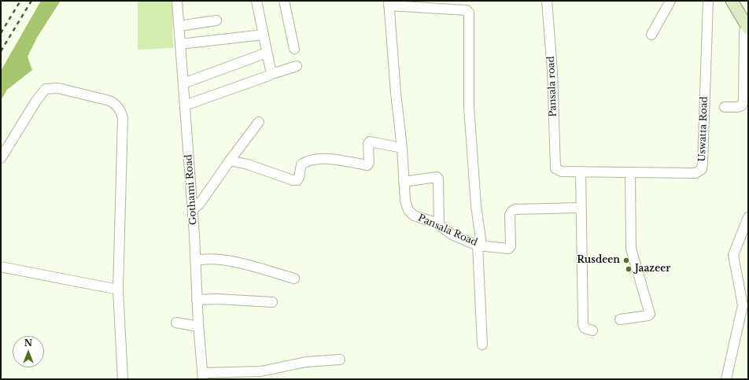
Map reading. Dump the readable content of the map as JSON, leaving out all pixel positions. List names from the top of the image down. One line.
{"streets":{"street":["Pansala road","Uswatta Road","Gothami Road","Pansala Road"]},"crossings":[["Pansala road","Uswatta Road"]],"places":["Rusdeen","Jaazeer"],"north":"top"}
